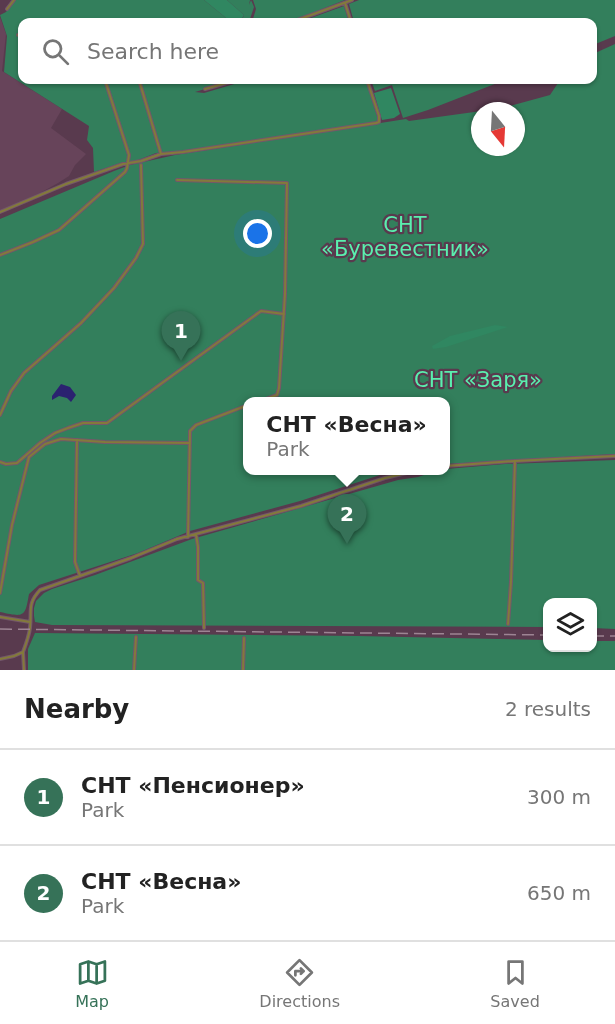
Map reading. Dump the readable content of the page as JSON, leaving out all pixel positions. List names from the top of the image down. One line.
{"parks":["СНТ «Буревестник»","СНТ «Заря»"],"north":"bottom","page":{"search":"Search here","pins":["1","2"],"popup":["СНТ «Весна»","Park"],"heading":["Nearby","2 results"],"list":[{"mark":"1","name":"СНТ «Пенсионер»","note":"Park","value":"300 m"},{"mark":"2","name":"СНТ «Весна»","note":"Park","value":"650 m"}],"nav":["Map","Directions","Saved"]}}
